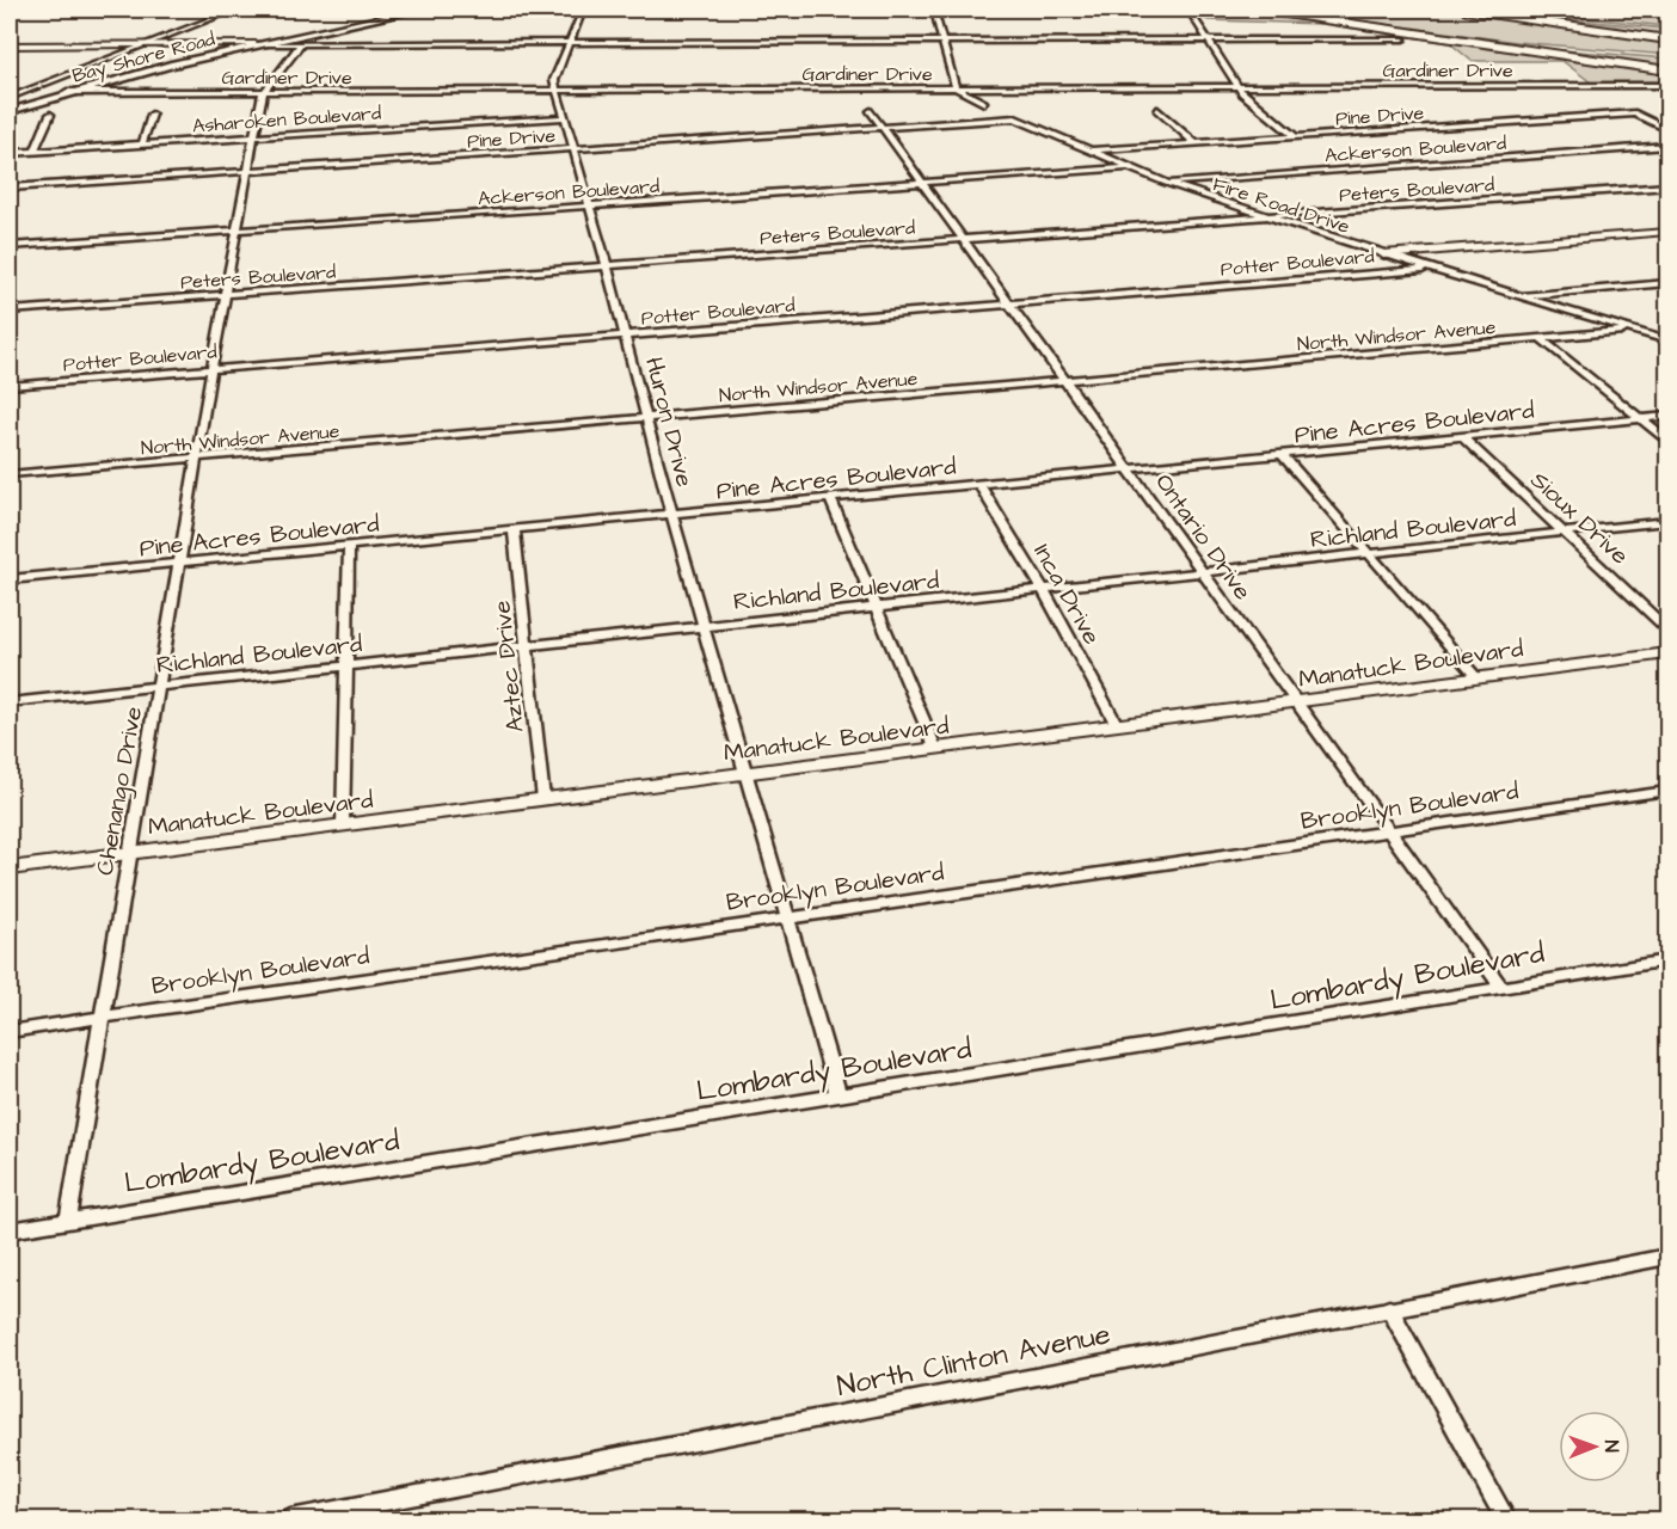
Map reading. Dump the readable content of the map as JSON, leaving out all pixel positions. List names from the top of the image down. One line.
{"streets":{"main road":["Bay Shore Road"],"street":["Gardiner Drive","Pine Drive","Asharoken Boulevard","Ackerson Boulevard","Peters Boulevard","Fire Road Drive","Potter Boulevard","North Windsor Avenue","Huron Drive","Pine Acres Boulevard","Sioux Drive","Richland Boulevard","Ontario Drive","Inca Drive","Manatuck Boulevard","Aztec Drive","Chenango Drive","Brooklyn Boulevard","Lombardy Boulevard","North Clinton Avenue"]},"crossings":[["Bay Shore Road","Gardiner Drive"],["Bay Shore Road","Chenango Drive"],["Gardiner Drive","Huron Drive"],["Gardiner Drive","Chenango Drive"],["Pine Drive","Fire Road Drive"],["Pine Drive","Huron Drive"],["Pine Drive","Ontario Drive"],["Pine Drive","Chenango Drive"],["Asharoken Boulevard","Huron Drive"],["Asharoken Boulevard","Chenango Drive"],["Ackerson Boulevard","Fire Road Drive"],["Ackerson Boulevard","Huron Drive"],["Ackerson Boulevard","Ontario Drive"],["Ackerson Boulevard","Chenango Drive"],["Peters Boulevard","Fire Road Drive"],["Peters Boulevard","Huron Drive"],["Peters Boulevard","Ontario Drive"],["Peters Boulevard","Chenango Drive"],["Fire Road Drive","Potter Boulevard"],["Fire Road Drive","North Windsor Avenue"],["Potter Boulevard","Huron Drive"],["Potter Boulevard","Ontario Drive"],["Potter Boulevard","Chenango Drive"],["North Windsor Avenue","Huron Drive"],["North Windsor Avenue","Ontario Drive"],["North Windsor Avenue","Chenango Drive"],["Huron Drive","Pine Acres Boulevard"],["Huron Drive","Richland Boulevard"],["Huron Drive","Manatuck Boulevard"],["Huron Drive","Brooklyn Boulevard"],["Huron Drive","Lombardy Boulevard"],["Pine Acres Boulevard","Sioux Drive"],["Pine Acres Boulevard","Ontario Drive"],["Pine Acres Boulevard","Inca Drive"],["Pine Acres Boulevard","Aztec Drive"],["Pine Acres Boulevard","Chenango Drive"],["Sioux Drive","Richland Boulevard"],["Richland Boulevard","Ontario Drive"],["Richland Boulevard","Inca Drive"],["Richland Boulevard","Aztec Drive"],["Richland Boulevard","Chenango Drive"],["Ontario Drive","Manatuck Boulevard"],["Ontario Drive","Brooklyn Boulevard"],["Ontario Drive","Lombardy Boulevard"],["Inca Drive","Manatuck Boulevard"],["Manatuck Boulevard","Aztec Drive"],["Manatuck Boulevard","Chenango Drive"],["Chenango Drive","Brooklyn Boulevard"],["Chenango Drive","Lombardy Boulevard"]],"north":"right"}
